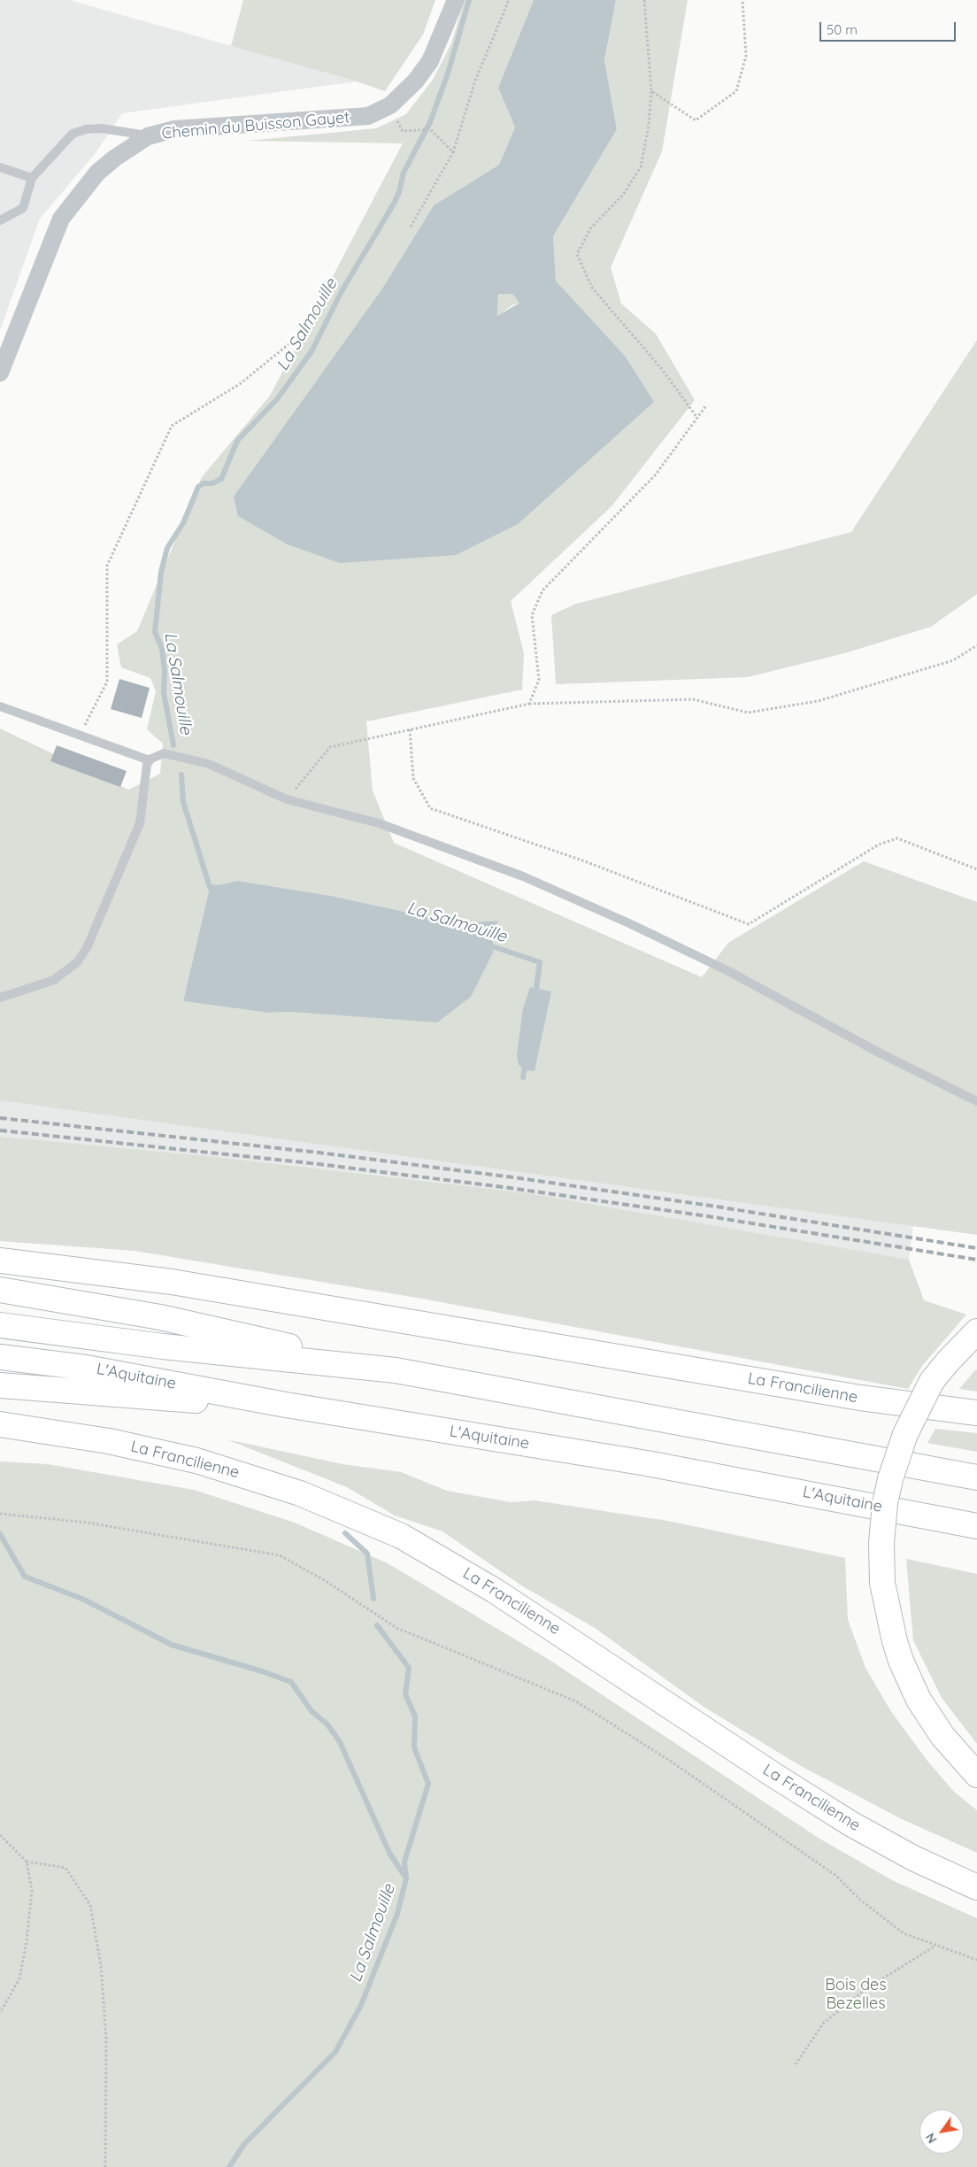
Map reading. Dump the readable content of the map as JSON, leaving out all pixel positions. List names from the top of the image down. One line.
{"streets":{"highway":["L'Aquitaine","La Francilienne"],"street":["Chemin du Buisson Gayet"]},"water":["La Salmouille"],"parks":["Bois des Bezelles"],"scale_bar":"50 m","north":"bottom left"}
